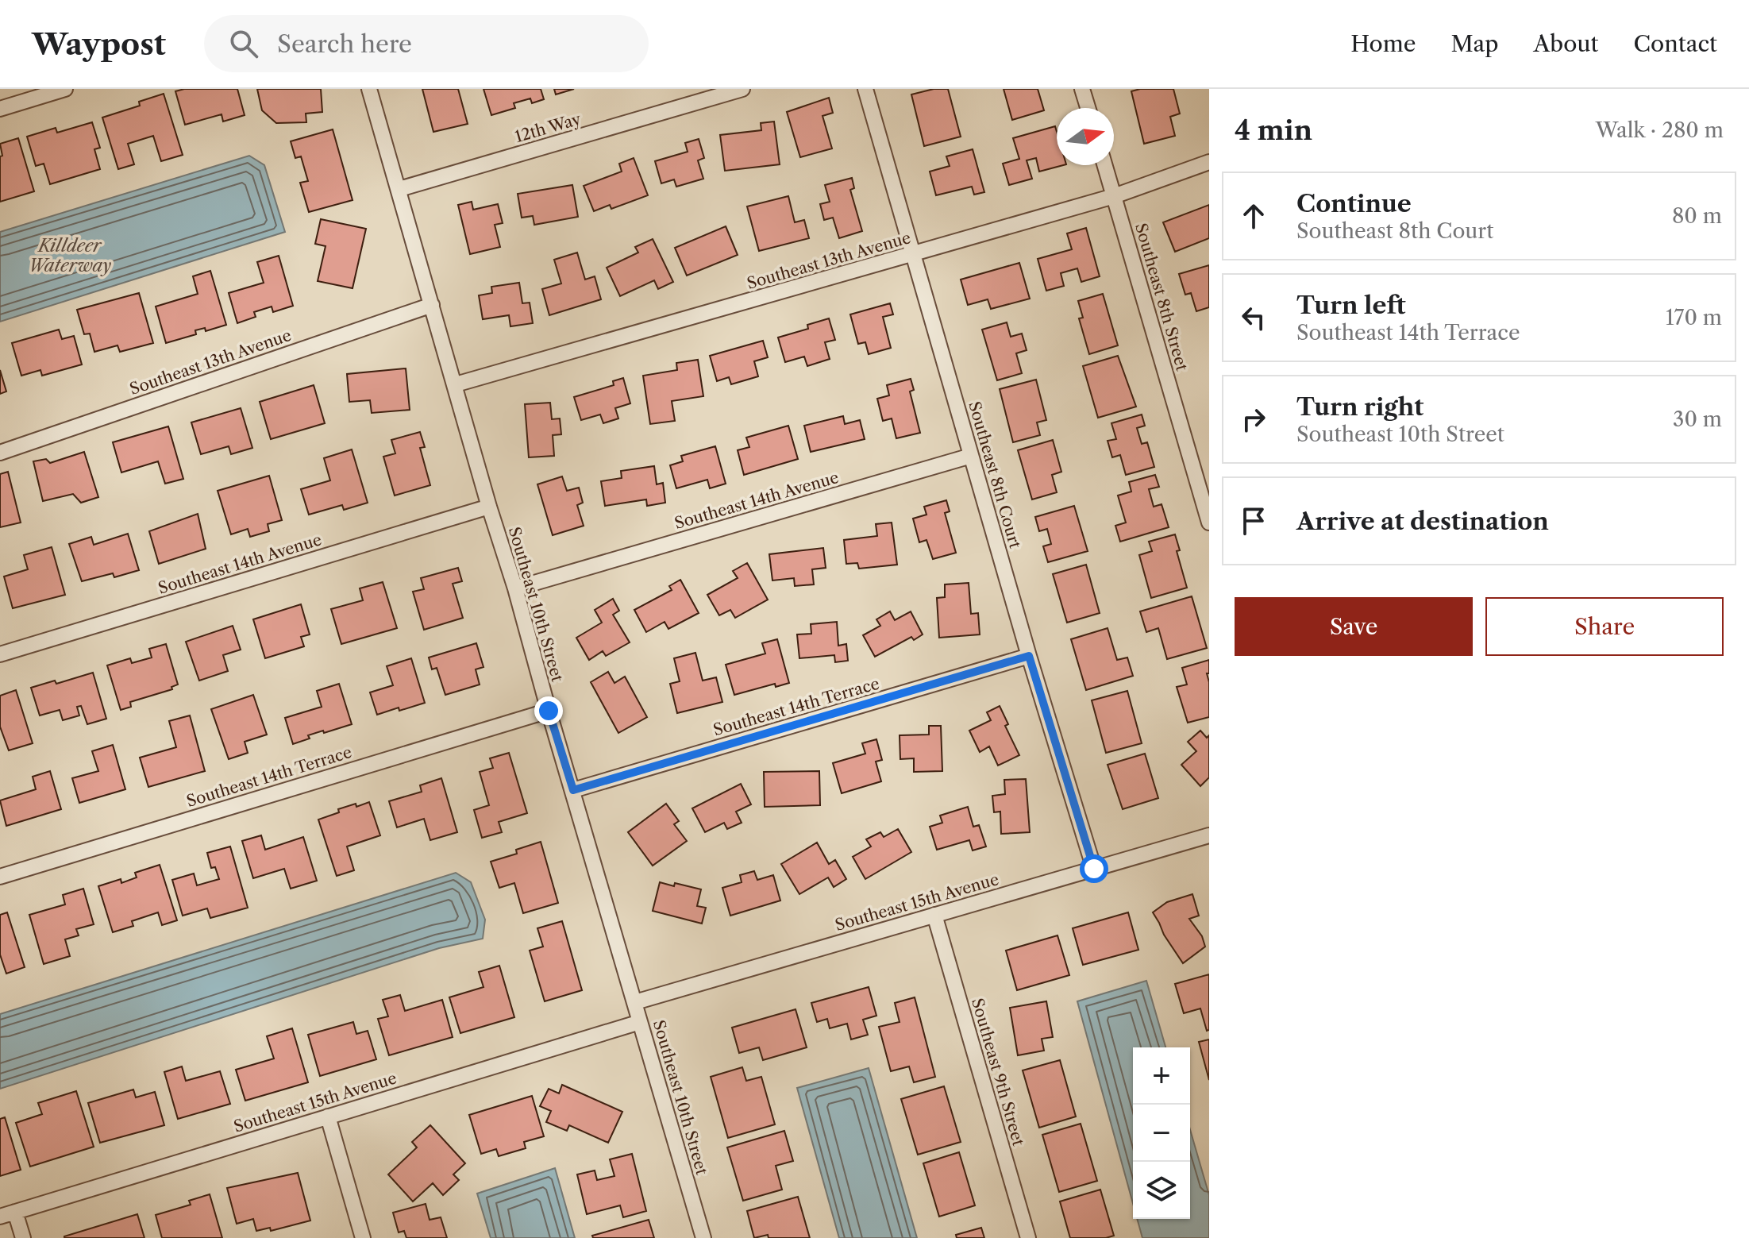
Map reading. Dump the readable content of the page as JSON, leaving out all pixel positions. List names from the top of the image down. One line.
{"streets":{"street":["12th Way","Southeast 13th Avenue","Southeast 8th Street","Southeast 8th Court","Southeast 14th Avenue","Southeast 10th Street","Southeast 14th Terrace","Southeast 15th Avenue","Southeast 9th Street"]},"crossings":[["12th Way","Southeast 10th Street"],["Southeast 13th Avenue","Southeast 8th Street"],["Southeast 13th Avenue","Southeast 8th Court"],["Southeast 13th Avenue","Southeast 10th Street"],["Southeast 8th Court","Southeast 14th Avenue"],["Southeast 8th Court","Southeast 14th Terrace"],["Southeast 8th Court","Southeast 15th Avenue"],["Southeast 14th Avenue","Southeast 10th Street"],["Southeast 10th Street","Southeast 14th Terrace"],["Southeast 10th Street","Southeast 15th Avenue"],["Southeast 15th Avenue","Southeast 9th Street"]],"water":["Killdeer Waterway"],"north":"right","page":{"header":"Waypost","search":"Search here","nav":["Home","Map","About","Contact"],"heading":["4 min","Walk · 280 m"],"list":[["Continue","Southeast 8th Court","80 m"],["Turn left","Southeast 14th Terrace","170 m"],["Turn right","Southeast 10th Street","30 m"],"Arrive at destination"],"buttons":["Save","Share"],"map_buttons":["+","−"]}}
